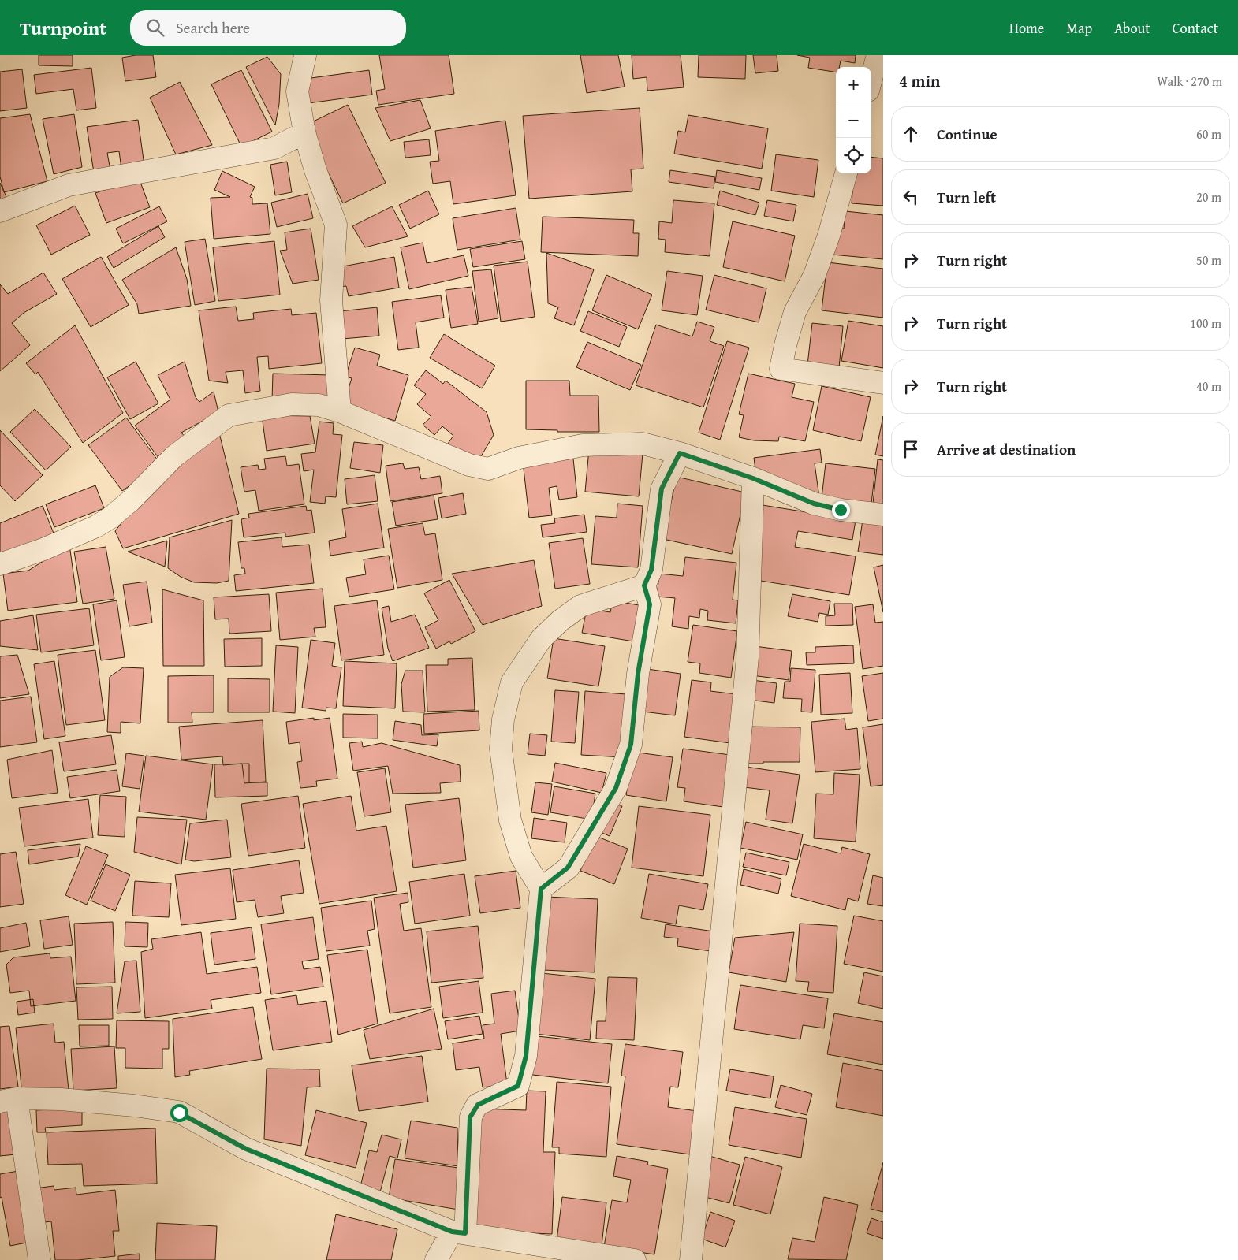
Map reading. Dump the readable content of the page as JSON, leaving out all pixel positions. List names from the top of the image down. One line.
{"page":{"header":"Turnpoint","search":"Search here","nav":["Home","Map","About","Contact"],"heading":["4 min","Walk · 270 m"],"map_buttons":["+","−"],"list":[["Continue","60 m"],["Turn left","20 m"],["Turn right","50 m"],["Turn right","100 m"],["Turn right","40 m"],"Arrive at destination"]}}
